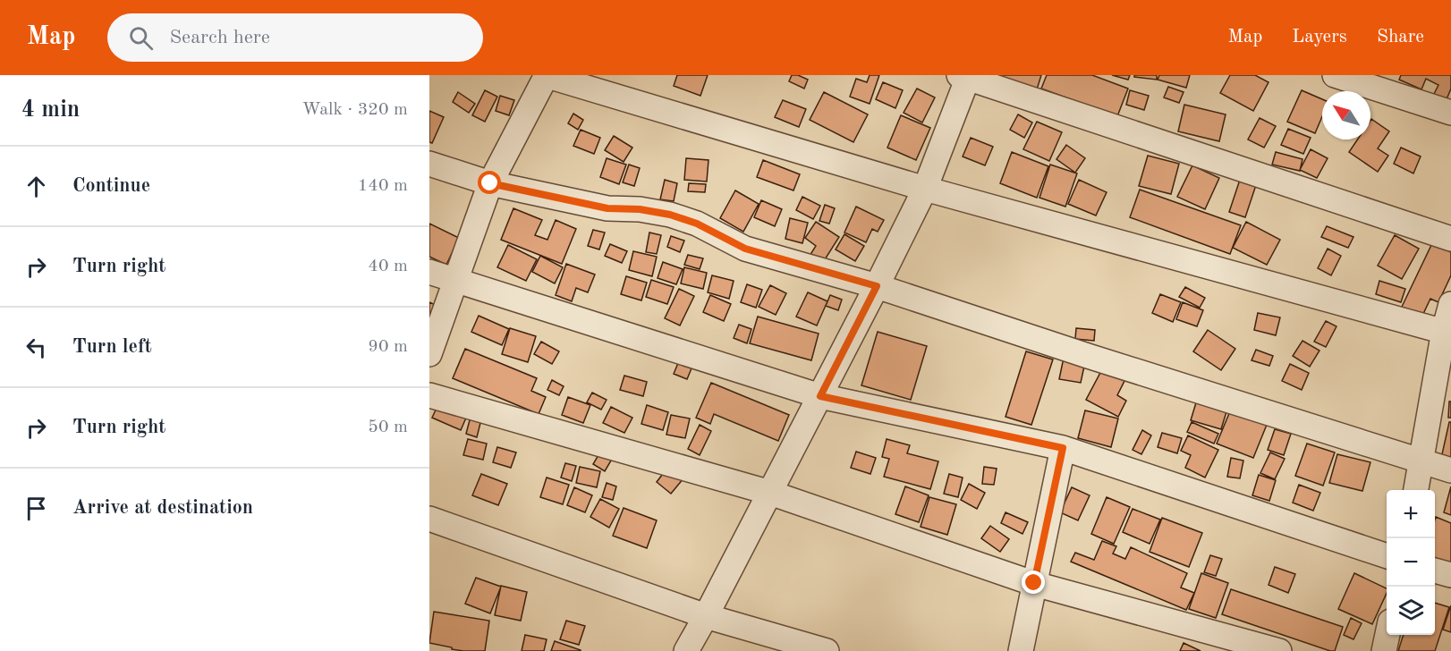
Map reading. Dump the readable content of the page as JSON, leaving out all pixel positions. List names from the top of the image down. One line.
{"north":"top left","page":{"header":"Map","search":"Search here","nav":["Map","Layers","Share"],"heading":["4 min","Walk · 320 m"],"list":[["Continue","140 m"],["Turn right","40 m"],["Turn left","90 m"],["Turn right","50 m"],"Arrive at destination"],"map_buttons":["+","−"]}}
